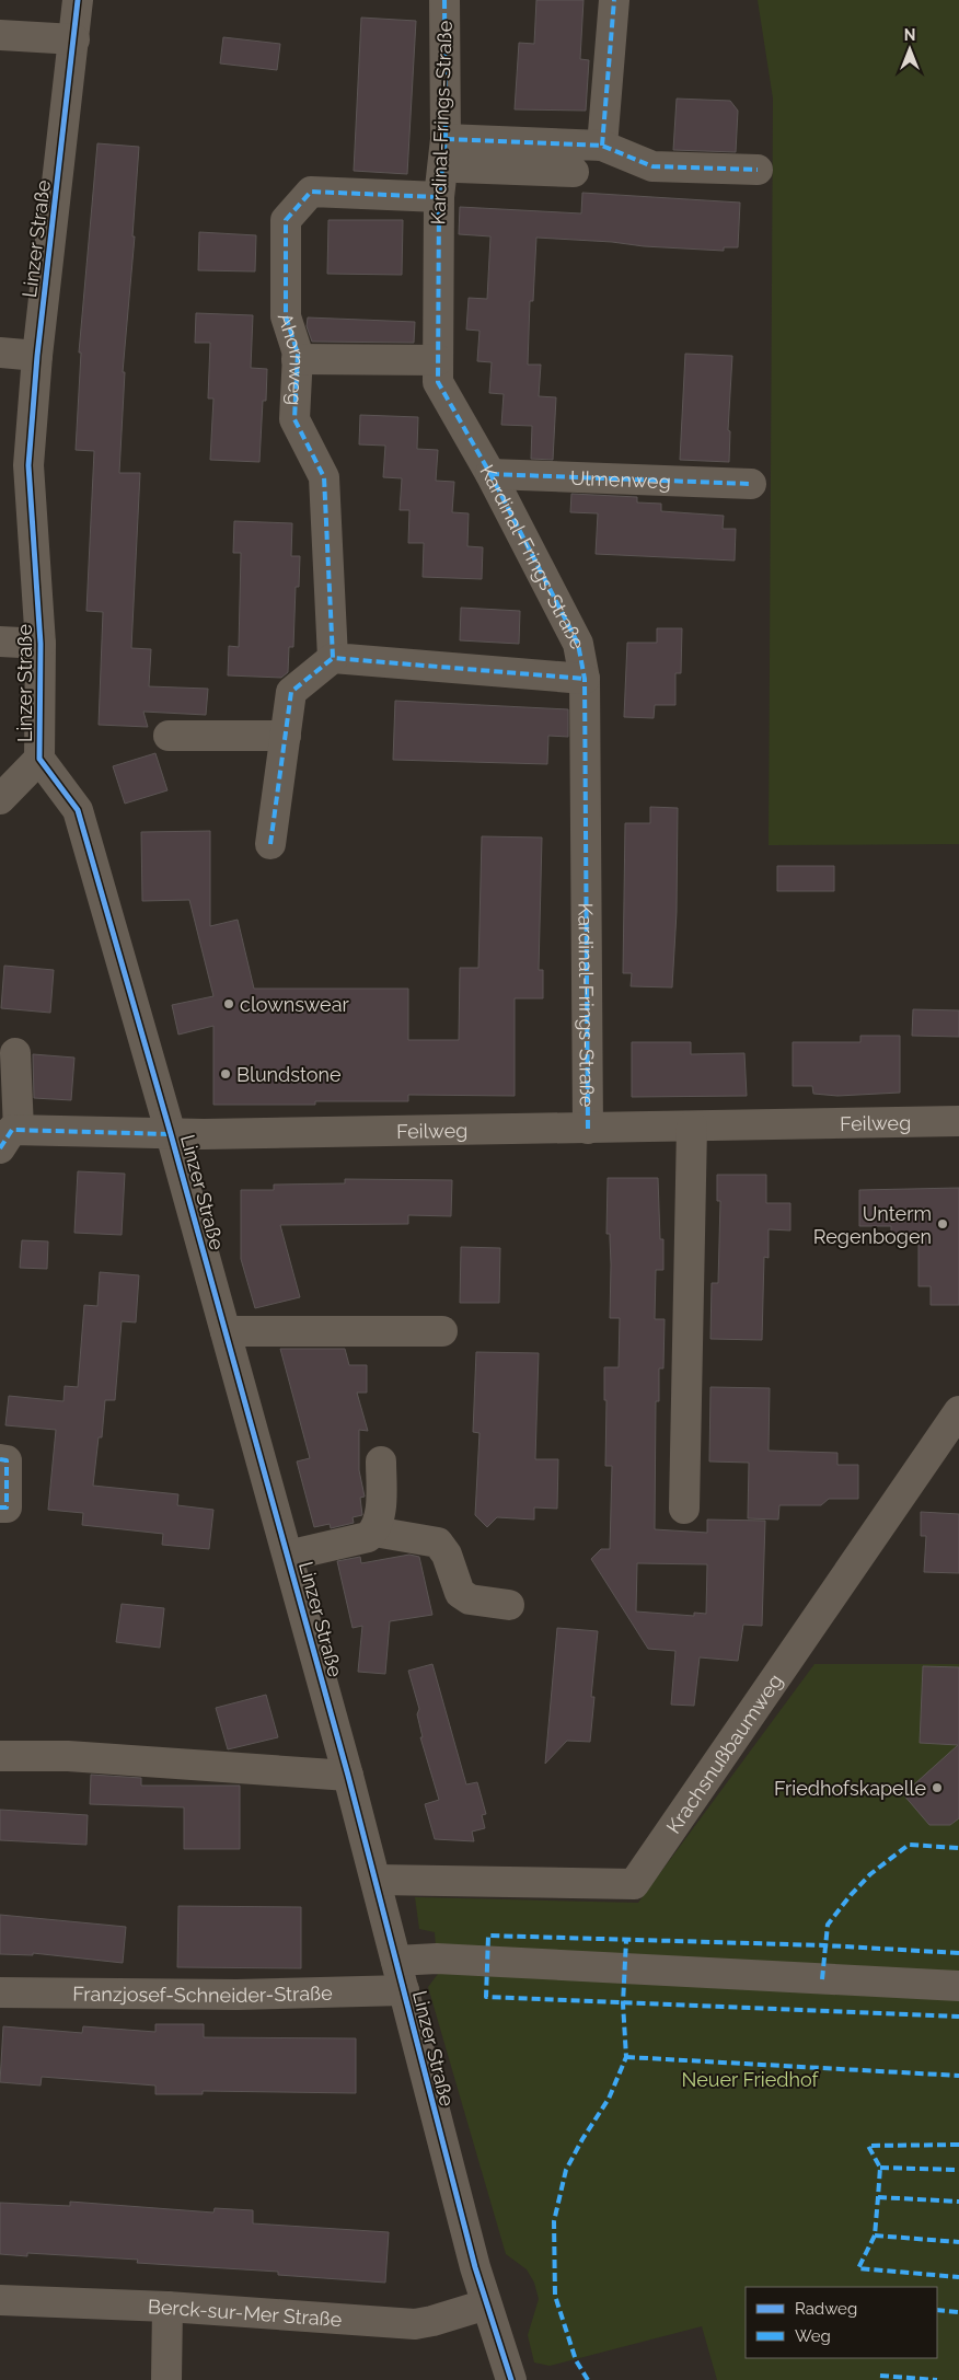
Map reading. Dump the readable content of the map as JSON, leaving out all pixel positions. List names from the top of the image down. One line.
{"streets":{"street":["Kardinal-Frings-Straße","Linzer Straße","Ahornweg","Ulmenweg","Feilweg","Krachsnußbaumweg","Franzjosef-Schneider-Straße","Berck-sur-Mer Straße"]},"crossings":[["Kardinal-Frings-Straße","Ahornweg"],["Kardinal-Frings-Straße","Ulmenweg"],["Kardinal-Frings-Straße","Feilweg"],["Linzer Straße","Feilweg"],["Linzer Straße","Krachsnußbaumweg"],["Linzer Straße","Franzjosef-Schneider-Straße"],["Linzer Straße","Berck-sur-Mer Straße"]],"parks":["Neuer Friedhof"],"places":["clownswear","Blundstone","Unterm Regenbogen","Friedhofskapelle"],"legend":["Radweg","Weg"],"north":"top"}
